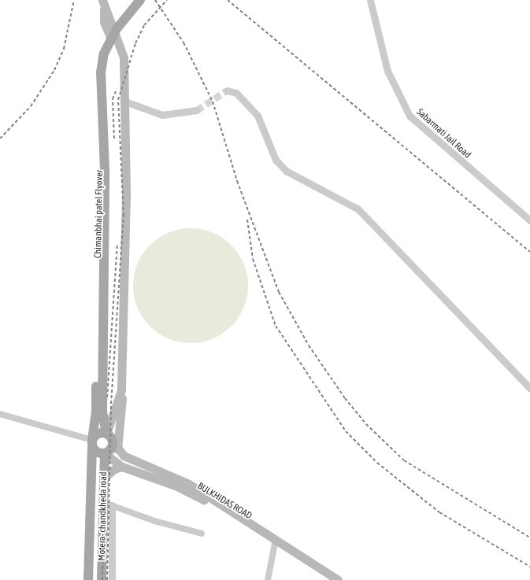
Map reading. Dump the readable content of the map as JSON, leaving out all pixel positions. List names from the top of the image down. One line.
{"streets":{"main road":["Chimanbhai patel Flyover","BULKHIDAS ROAD","Motera- chandkheda road"],"street":["Sabarmati Jail Road"]},"crossings":[["Chimanbhai patel Flyover","BULKHIDAS ROAD"],["Chimanbhai patel Flyover","Motera- chandkheda road"],["BULKHIDAS ROAD","Motera- chandkheda road"]]}
